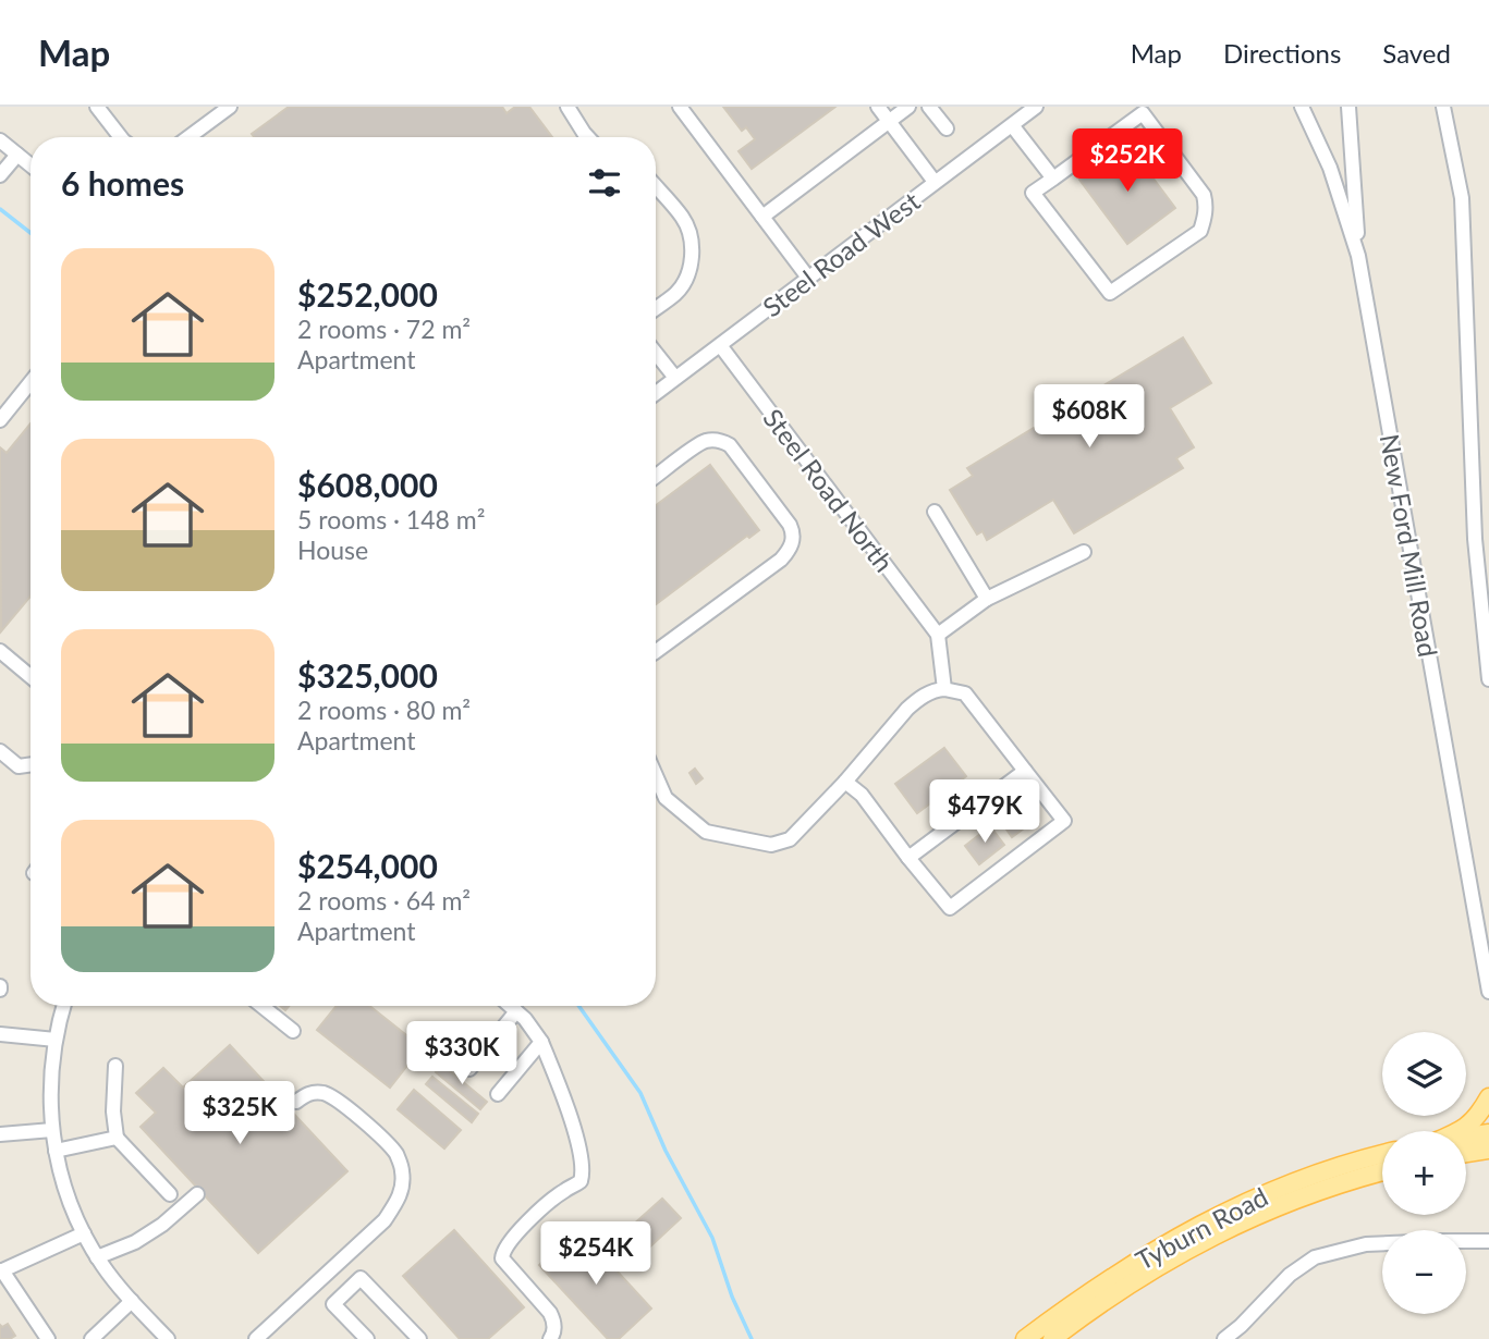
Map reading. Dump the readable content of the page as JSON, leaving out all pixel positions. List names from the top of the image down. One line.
{"streets":{"main road":["Tyburn Road"],"street":["Steel Road West","Steel Road North","New Ford Mill Road"]},"crossings":[["Steel Road West","Steel Road North"]],"page":{"header":"Map","nav":["Map","Directions","Saved"],"price":["$252K","$608K","$479K","$330K","$325K","$254K"],"heading":"6 homes","list":[{"name":"$252,000","note":"2 rooms · 72 m² · Apartment"},{"name":"$608,000","note":"5 rooms · 148 m² · House"},{"name":"$325,000","note":"2 rooms · 80 m² · Apartment"},{"name":"$254,000","note":"2 rooms · 64 m² · Apartment"}],"map_buttons":["+","−"]}}
